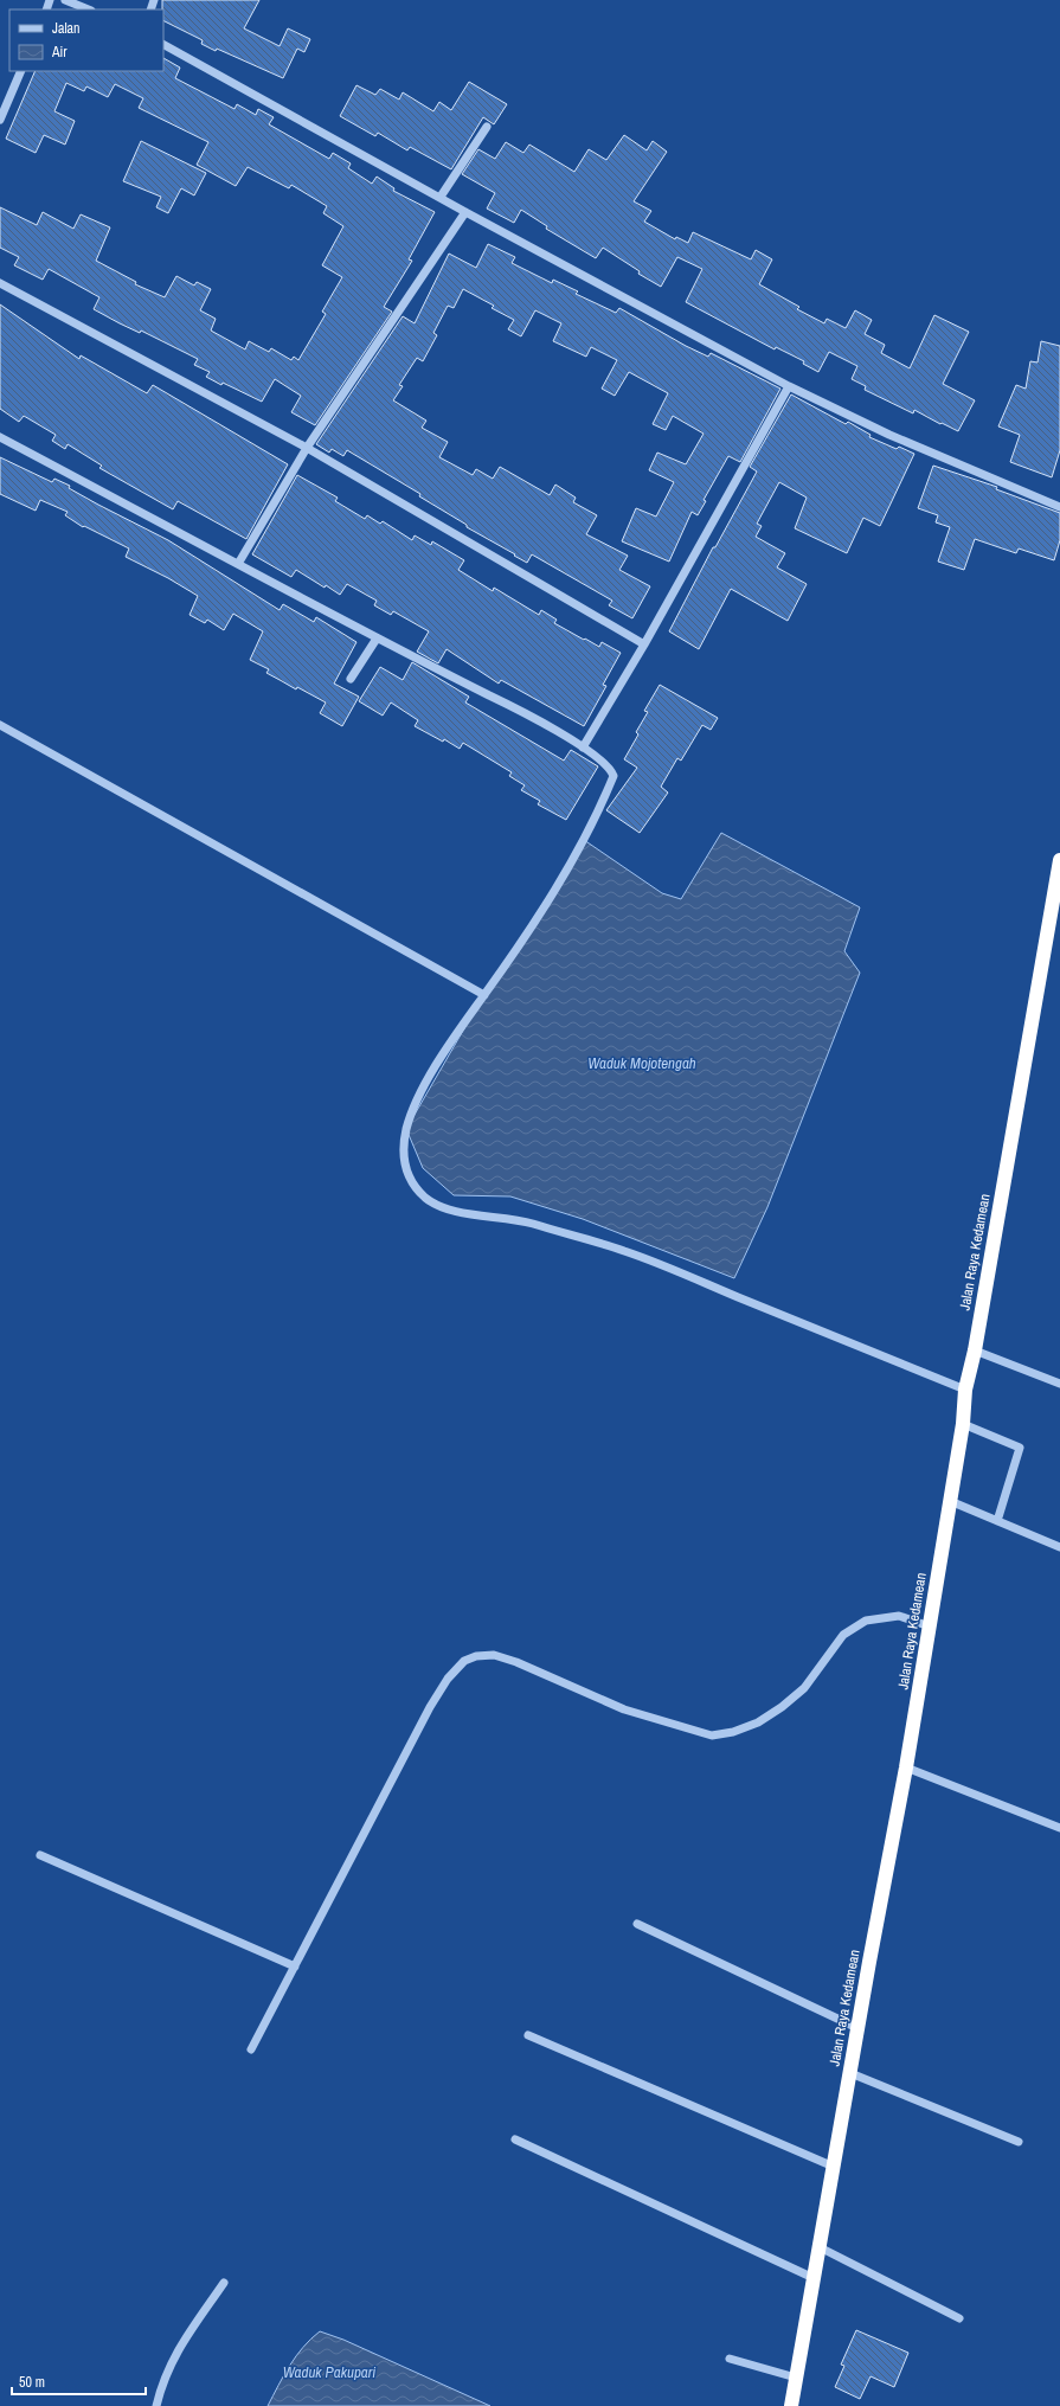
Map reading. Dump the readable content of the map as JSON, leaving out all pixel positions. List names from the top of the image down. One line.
{"streets":{"highway":["Jalan Raya Kedamean"]},"water":["Waduk Mojotengah","Waduk Pakupari"],"legend":["Jalan","Air"],"scale_bar":"50 m"}
